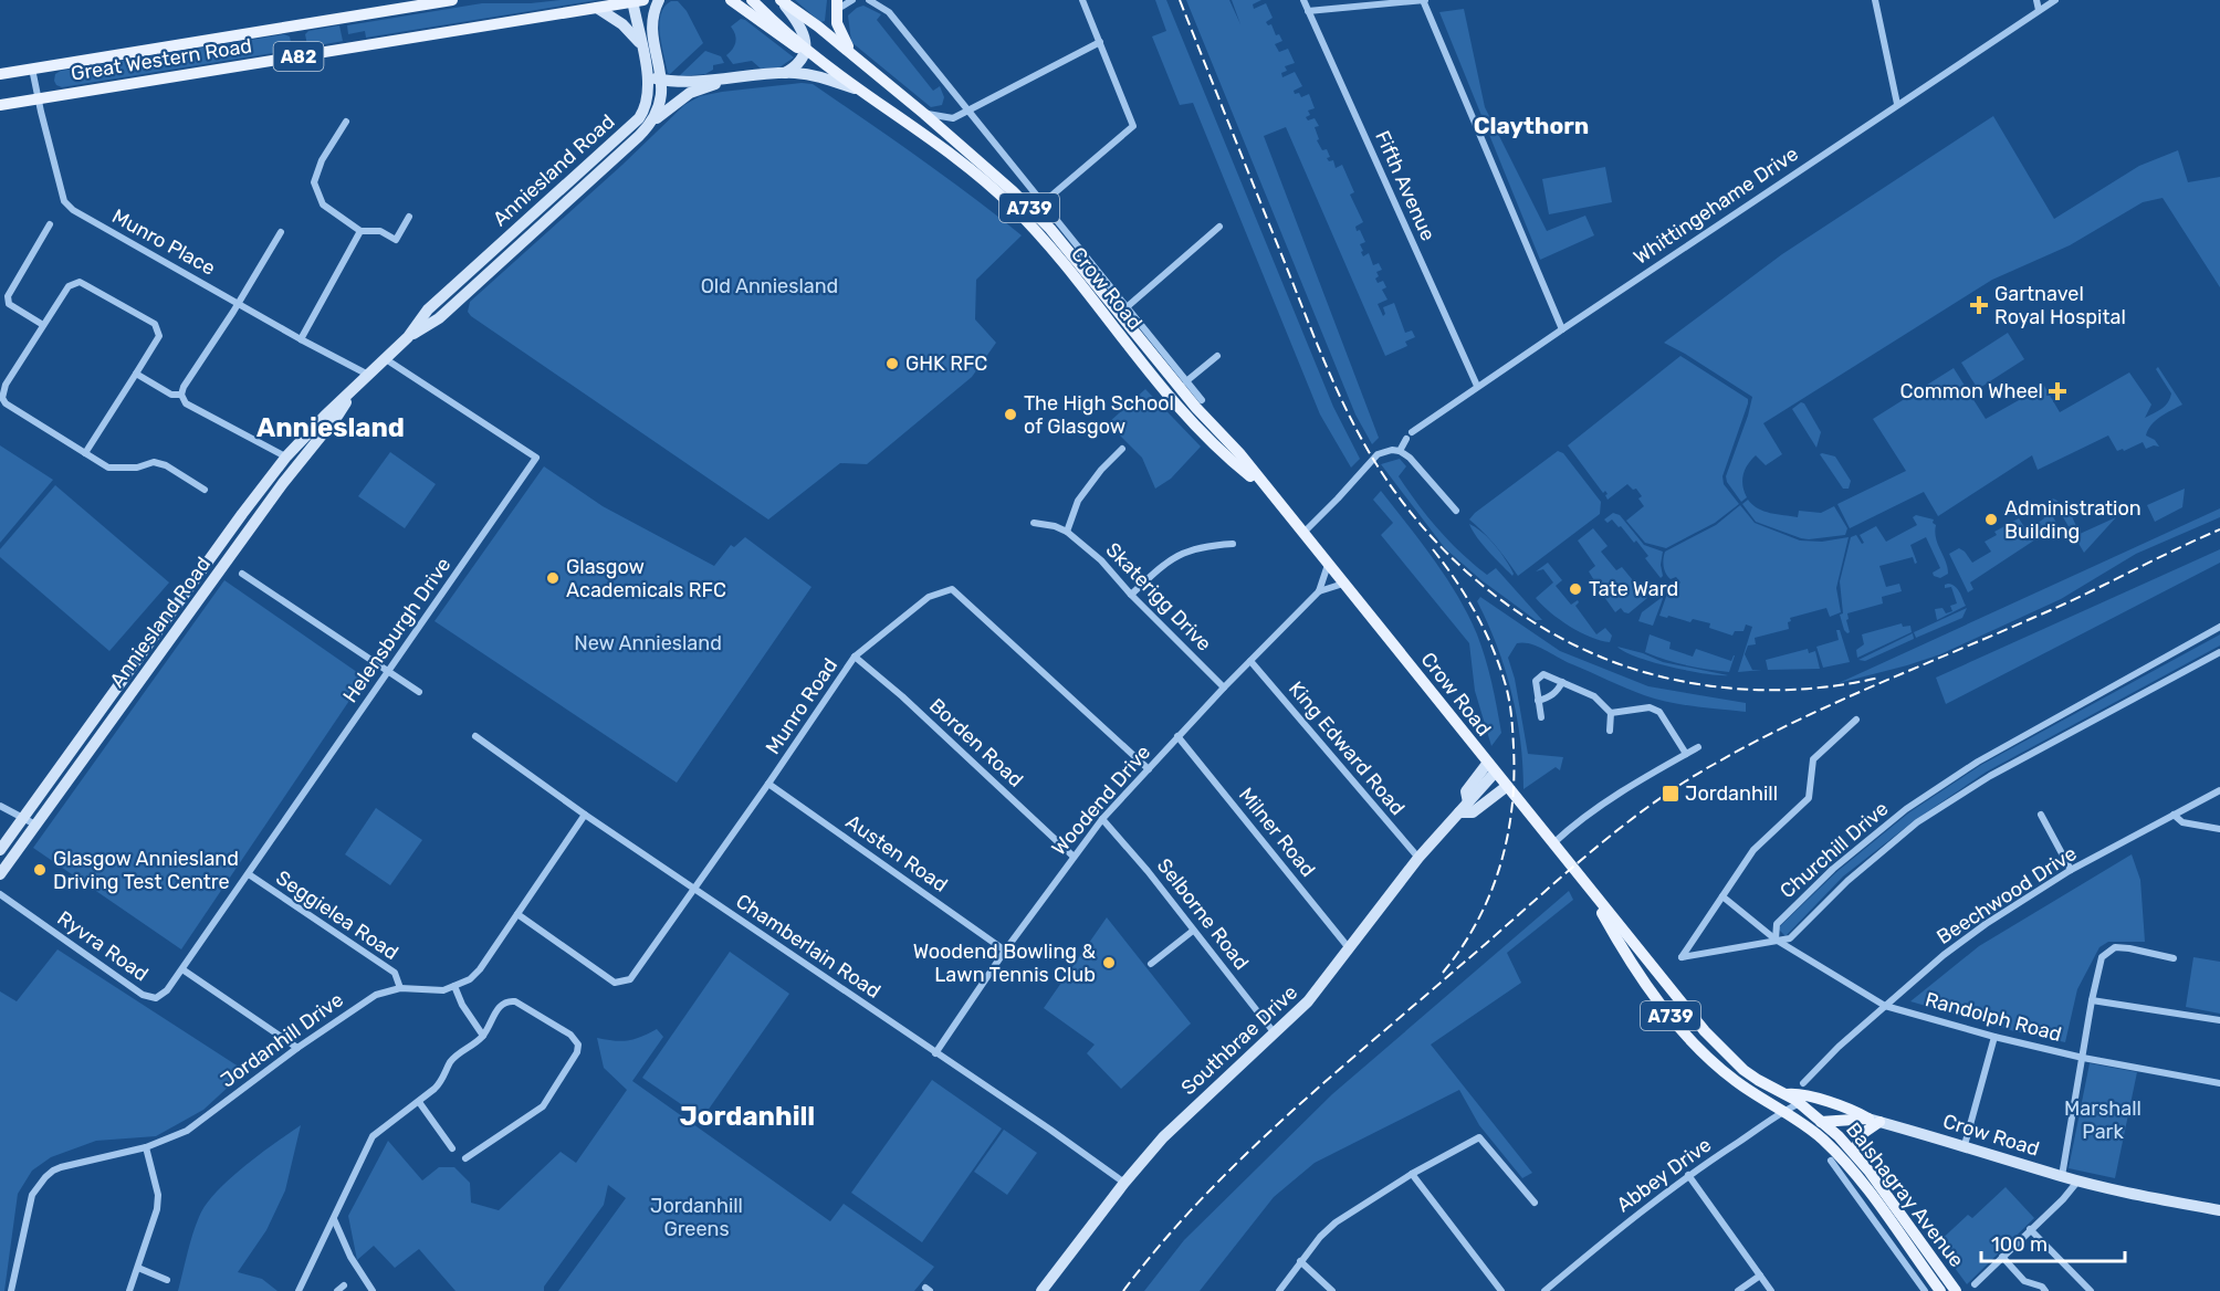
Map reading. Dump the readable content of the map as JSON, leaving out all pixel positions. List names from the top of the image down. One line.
{"streets":{"main road":["A82","Great Western Road","A739","Crow Road","Balshagray Avenue"],"street":["Anniesland Road","Fifth Avenue","Whittingehame Drive","Munro Place","Skaterigg Drive","Helensburgh Drive","Munro Road","Borden Road","King Edward Road","Woodend Drive","Milner Road","Churchill Drive","Austen Road","Beechwood Drive","Selborne Road","Seggielea Road","Ryvra Road","Chamberlain Road","Randolph Road","Jordanhill Drive","Southbrae Drive","Abbey Drive"]},"crossings":[["Great Western Road","Anniesland Road"],["Great Western Road","Munro Place"],["Anniesland Road","Munro Place"],["Anniesland Road","Helensburgh Drive"],["Fifth Avenue","Whittingehame Drive"],["Crow Road","Woodend Drive"],["Crow Road","Southbrae Drive"],["Crow Road","Abbey Drive"],["Crow Road","Balshagray Avenue"],["Skaterigg Drive","Woodend Drive"],["Helensburgh Drive","Seggielea Road"],["Helensburgh Drive","Ryvra Road"],["Munro Road","Borden Road"],["Munro Road","Woodend Drive"],["Munro Road","Austen Road"],["Munro Road","Chamberlain Road"],["Munro Road","Jordanhill Drive"],["Borden Road","Woodend Drive"],["King Edward Road","Woodend Drive"],["King Edward Road","Southbrae Drive"],["Woodend Drive","Milner Road"],["Woodend Drive","Austen Road"],["Woodend Drive","Selborne Road"],["Woodend Drive","Chamberlain Road"],["Milner Road","Southbrae Drive"],["Churchill Drive","Randolph Road"],["Beechwood Drive","Randolph Road"],["Selborne Road","Southbrae Drive"],["Seggielea Road","Jordanhill Drive"],["Chamberlain Road","Jordanhill Drive"],["Chamberlain Road","Southbrae Drive"]],"districts":["Claythorn","Anniesland","Jordanhill"],"parks":["Old Anniesland","New Anniesland","Marshall Park","Jordanhill Greens"],"places":{"health":["Gartnavel Royal Hospital","Common Wheel"],"other":["GHK RFC","The High School of Glasgow","Administration Building","Glasgow Academicals RFC","Tate Ward","Glasgow Anniesland Driving Test Centre","Woodend Bowling & Lawn Tennis Club"],"transit":["Jordanhill"]},"scale_bar":"100 m"}
